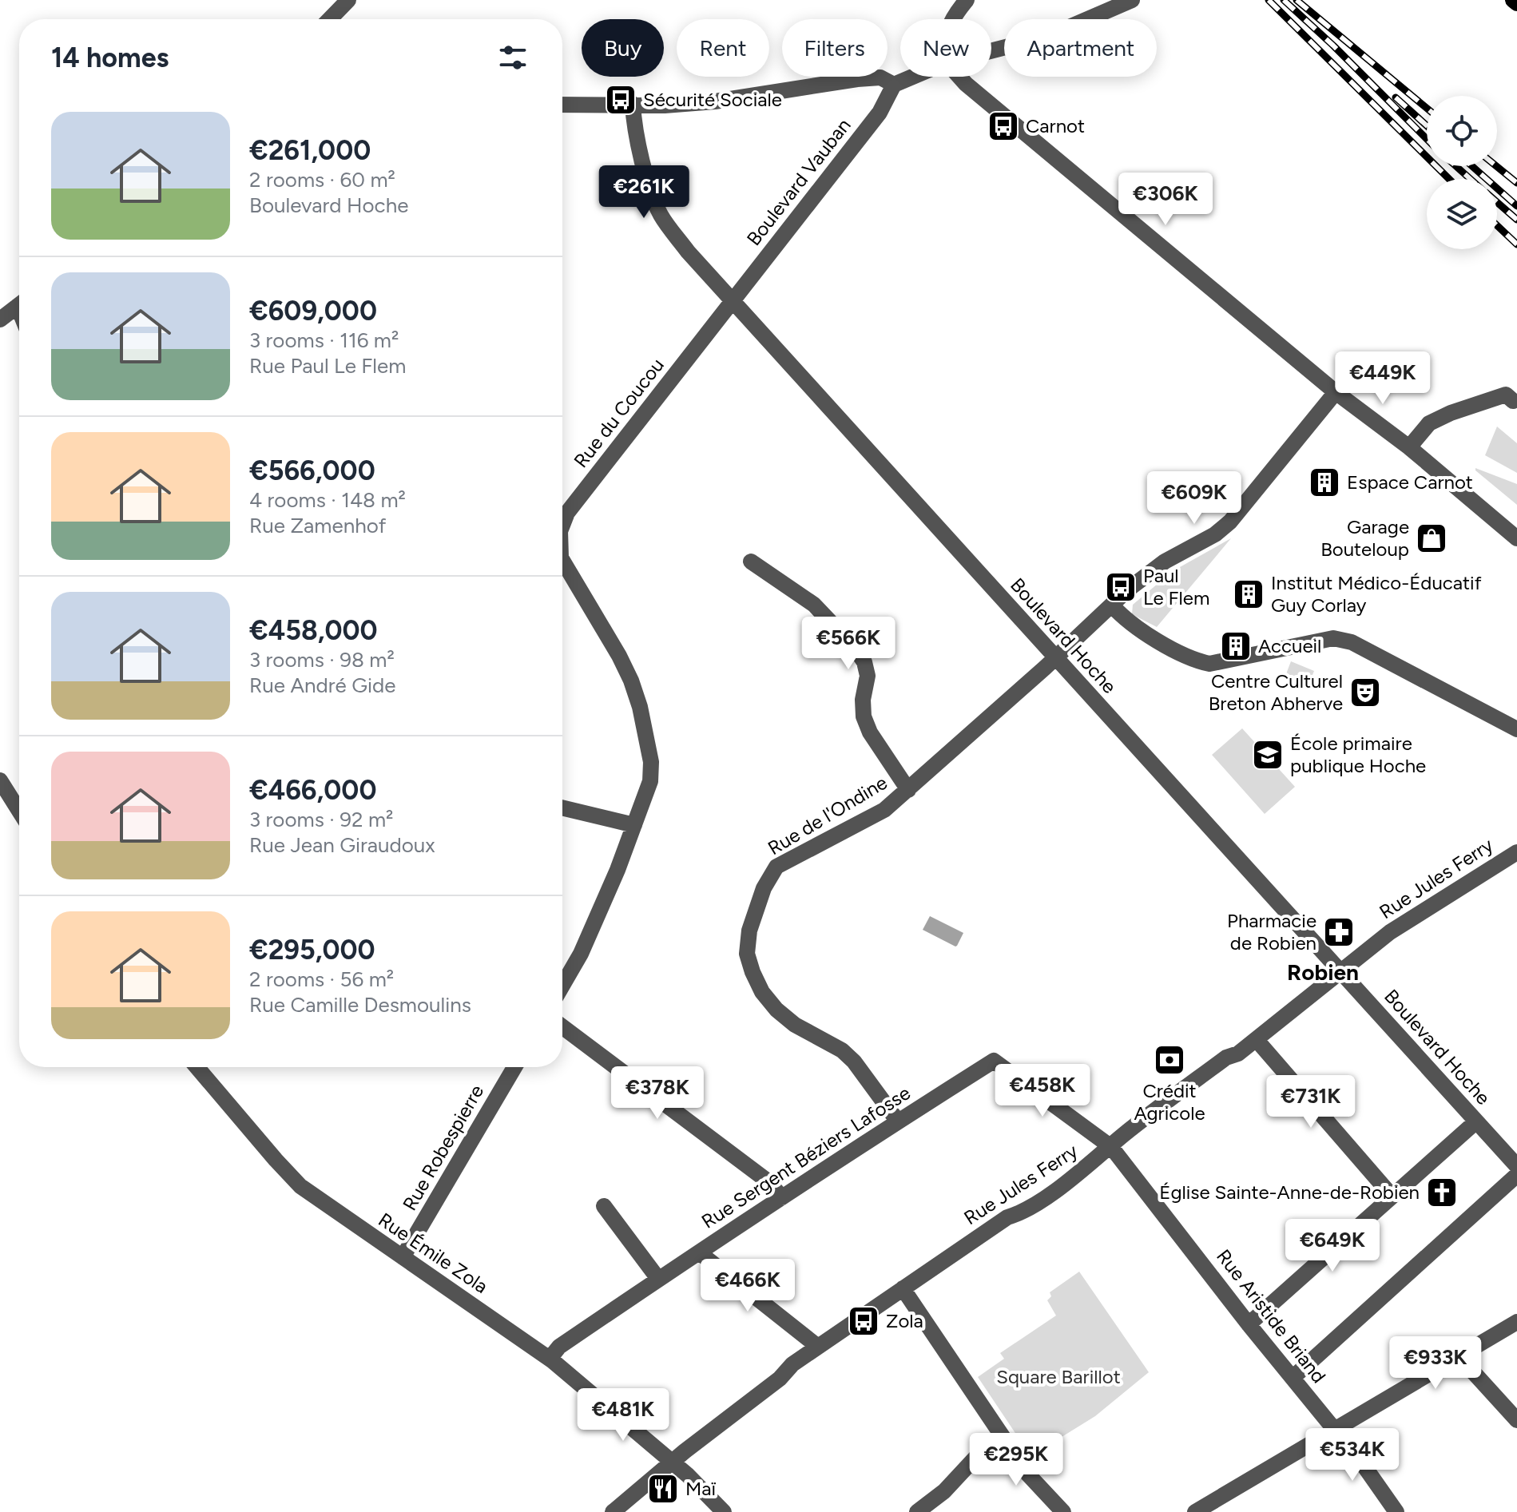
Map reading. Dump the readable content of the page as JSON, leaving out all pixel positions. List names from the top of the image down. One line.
{"streets":{"street":["Boulevard Vauban","Rue du Coucou","Boulevard Hoche","Rue de l'Ondine","Rue Jules Ferry","Rue Robespierre","Rue Sergent Béziers Lafosse","Rue Émile Zola","Rue Aristide Briand"]},"crossings":[["Boulevard Vauban","Rue du Coucou"],["Boulevard Vauban","Boulevard Hoche"],["Rue du Coucou","Boulevard Hoche"],["Boulevard Hoche","Rue de l'Ondine"],["Boulevard Hoche","Rue Jules Ferry"],["Rue de l'Ondine","Rue Sergent Béziers Lafosse"],["Rue Jules Ferry","Rue Émile Zola"],["Rue Jules Ferry","Rue Aristide Briand"],["Rue Robespierre","Rue Émile Zola"],["Rue Sergent Béziers Lafosse","Rue Émile Zola"],["Rue Sergent Béziers Lafosse","Rue Aristide Briand"]],"districts":["Robien"],"parks":["Square Barillot"],"places":{"bus stop":["Sécurité Sociale","Carnot","Paul Le Flem","Zola"],"building":["Espace Carnot","Institut Médico-Éducatif Guy Corlay","Accueil"],"shop":["Garage Bouteloup"],"theatre":["Centre Culturel Breton Abherve"],"school or university":["École primaire publique Hoche"],"pharmacy":["Pharmacie de Robien"],"bank":["Crédit Agricole"],"church":["Église Sainte-Anne-de-Robien"],"restaurant":["Maï"]},"page":{"chip":["Buy","Rent","Filters","New","Apartment"],"heading":"14 homes","list":[{"name":"€261,000","note":"2 rooms · 60 m² · Boulevard Hoche"},{"name":"€609,000","note":"3 rooms · 116 m² · Rue Paul Le Flem"},{"name":"€566,000","note":"4 rooms · 148 m² · Rue Zamenhof"},{"name":"€458,000","note":"3 rooms · 98 m² · Rue André Gide"},{"name":"€466,000","note":"3 rooms · 92 m² · Rue Jean Giraudoux"},{"name":"€295,000","note":"2 rooms · 56 m² · Rue Camille Desmoulins"}],"price":["€261K","€306K","€449K","€609K","€566K","€458K","€378K","€731K","€649K","€466K","€933K","€481K","€534K","€295K"]}}
